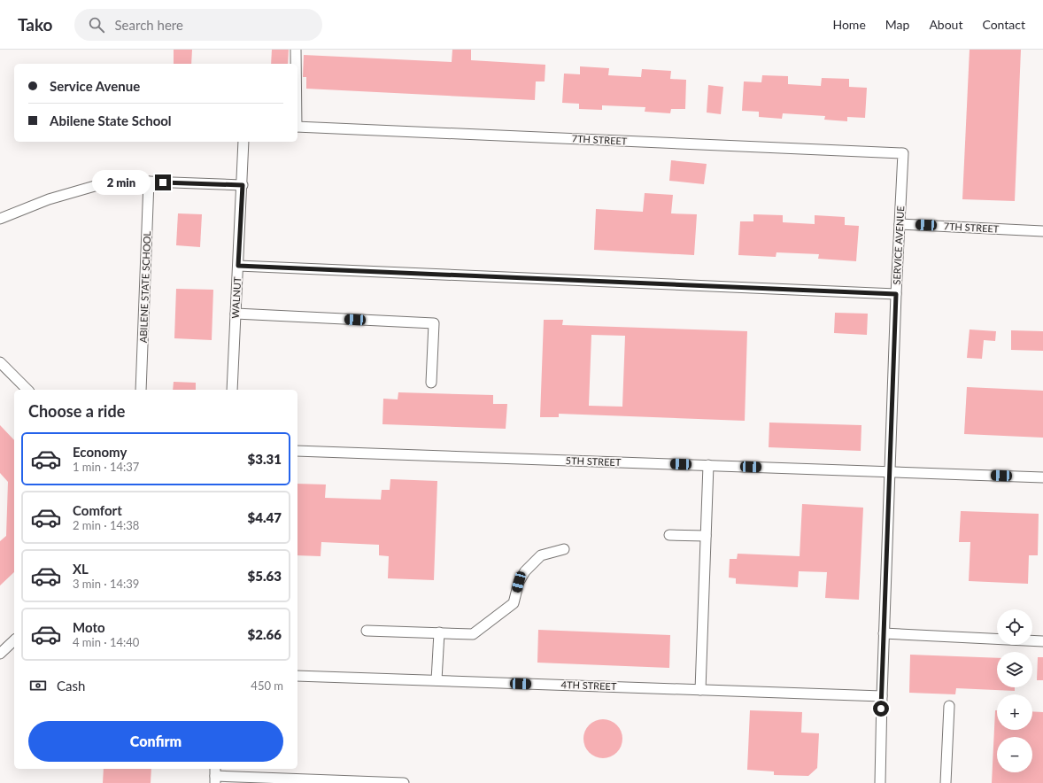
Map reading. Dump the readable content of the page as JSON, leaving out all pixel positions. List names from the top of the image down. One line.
{"streets":{"lane":["7TH STREET","SERVICE AVENUE","ABILENE STATE SCHOOL","WALNUT","5TH STREET","4TH STREET"]},"crossings":[["7TH STREET","SERVICE AVENUE"],["SERVICE AVENUE","5TH STREET"],["SERVICE AVENUE","4TH STREET"]],"page":{"header":"Tako","search":"Search here","nav":["Home","Map","About","Contact"],"banner":["Service Avenue","Abilene State School"],"bubble":"2 min","heading":"Choose a ride","list":[{"name":"Economy","note":"1 min · 14:37","value":"$3.31"},{"name":"Comfort","note":"2 min · 14:38","value":"$4.47"},{"name":"XL","note":"3 min · 14:39","value":"$5.63"},{"name":"Moto","note":"4 min · 14:40","value":"$2.66"}],"map_buttons":["+","−"],"pay":["Cash","450 m"],"buttons":"Confirm"}}
